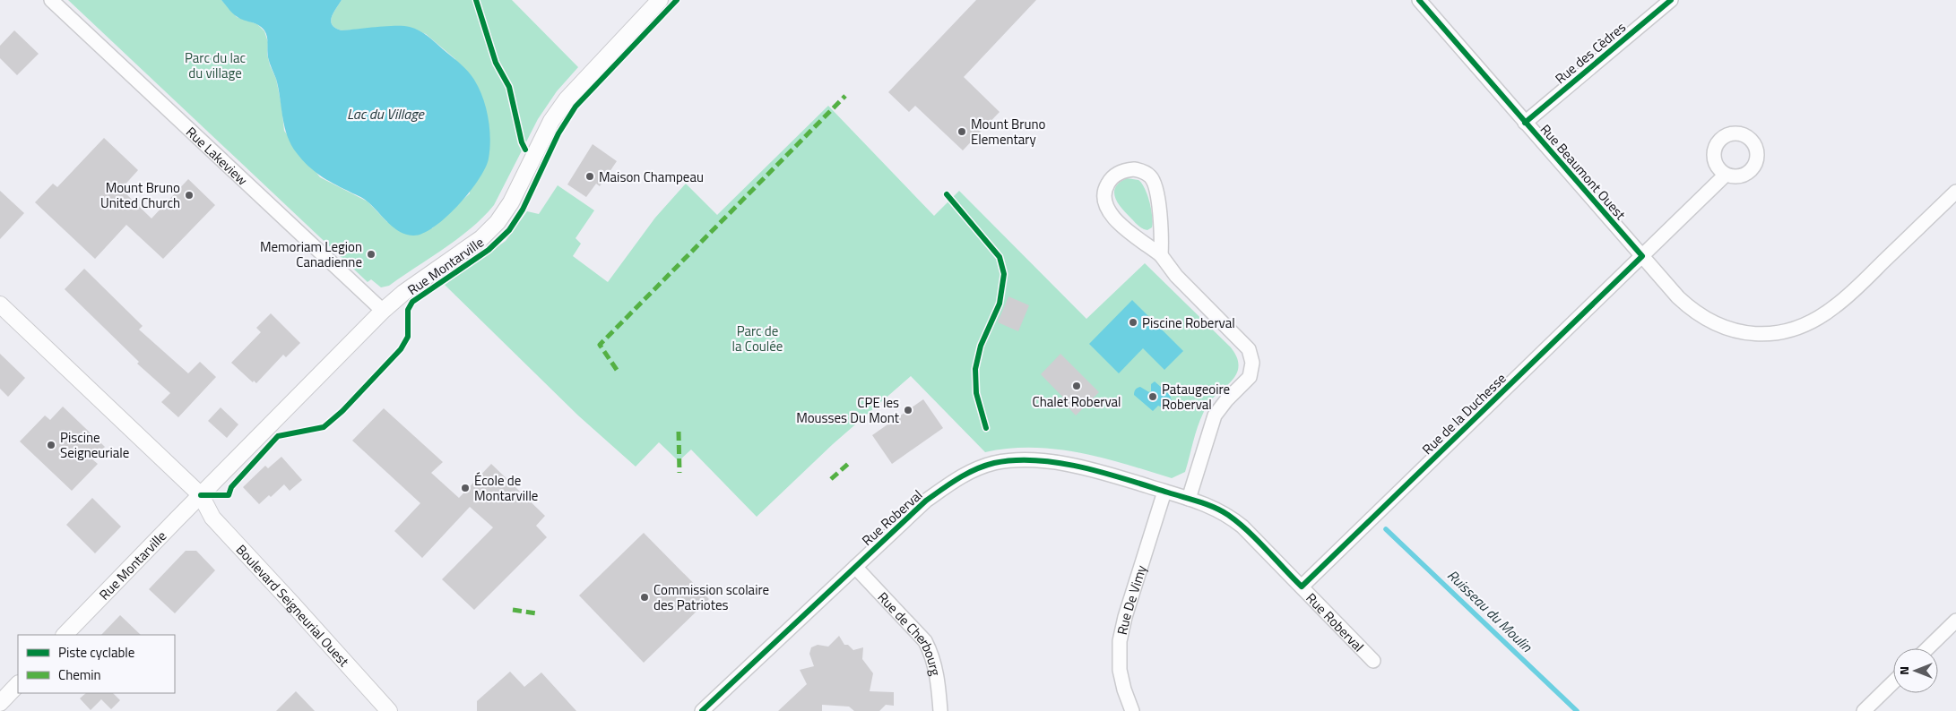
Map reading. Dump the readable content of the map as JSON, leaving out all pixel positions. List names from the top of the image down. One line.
{"streets":{"street":["Rue des Cèdres","Rue Lakeview","Rue Beaumont Ouest","Rue Montarville","Rue de la Duchesse","Rue Roberval","Rue De Vimy","Boulevard Seigneurial Ouest","Rue de Cherbourg"]},"crossings":[["Rue des Cèdres","Rue Beaumont Ouest"],["Rue Lakeview","Rue Montarville"],["Rue Beaumont Ouest","Rue de la Duchesse"],["Rue Montarville","Boulevard Seigneurial Ouest"],["Rue de la Duchesse","Rue Roberval"],["Rue Roberval","Rue De Vimy"],["Rue Roberval","Rue de Cherbourg"]],"water":["Lac du Village","Ruisseau du Moulin"],"parks":["Parc du lac du village","Parc de la Coulée"],"places":["Mount Bruno Elementary","Maison Champeau","Mount Bruno United Church","Memoriam Legion Canadienne","Piscine Roberval","Chalet Roberval","Pataugeoire Roberval","CPE les Mousses Du Mont","Piscine Seigneuriale","École de Montarville","Commission scolaire des Patriotes"],"legend":["Piste cyclable","Chemin"],"north":"left"}
